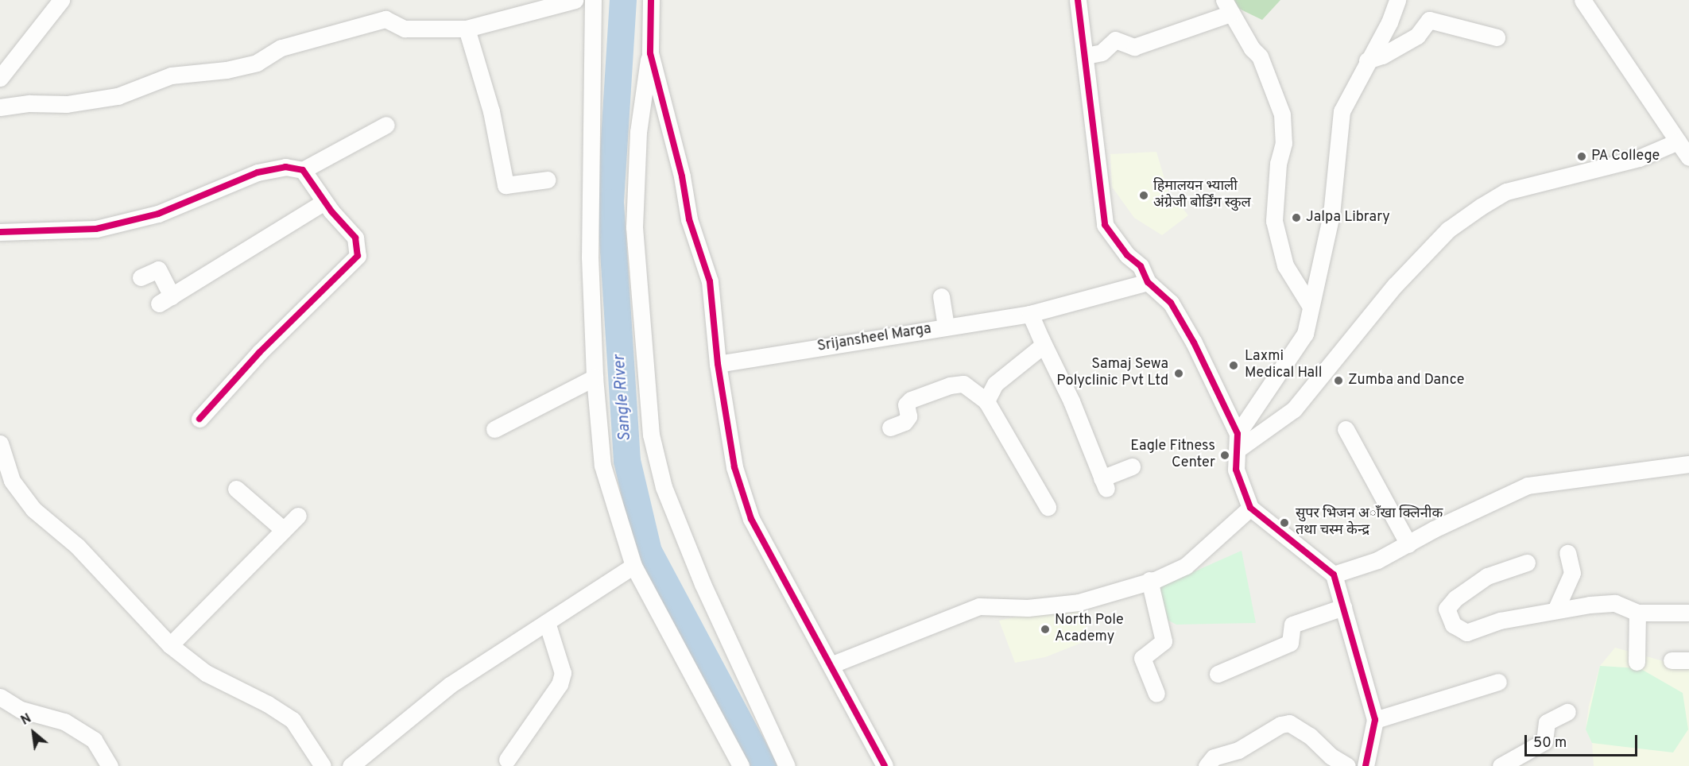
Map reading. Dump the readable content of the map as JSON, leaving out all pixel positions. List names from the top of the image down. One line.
{"streets":{"street":["Srijansheel Marga"]},"water":["Sangle River"],"places":["PA College","हिमालयन भ्याली अंग्रेजी बोर्डिंग स्कुल","Jalpa Library","Laxmi Medical Hall","Samaj Sewa Polyclinic Pvt Ltd","Zumba and Dance","Eagle Fitness Center","सुपर भिजन अाँखा क्लिनीक तथा चस्म केन्द्र","North Pole Academy"],"scale_bar":"50 m","north":"top left"}
